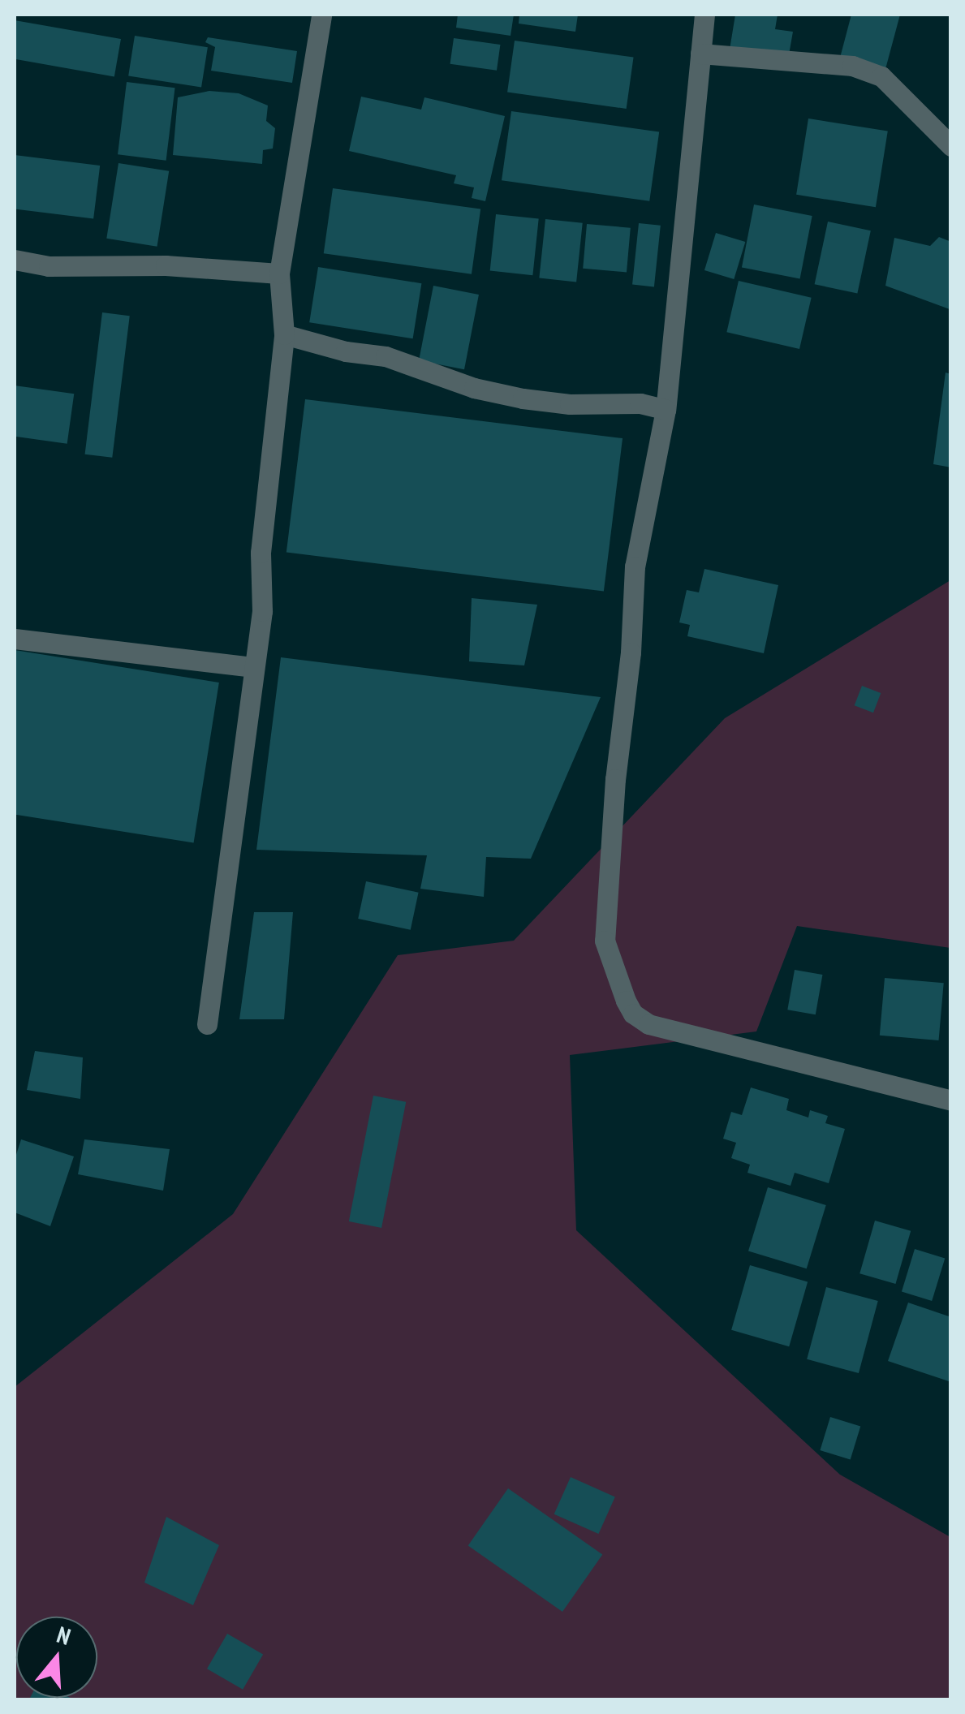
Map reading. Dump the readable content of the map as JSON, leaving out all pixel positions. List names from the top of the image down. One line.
{"north":"top"}
